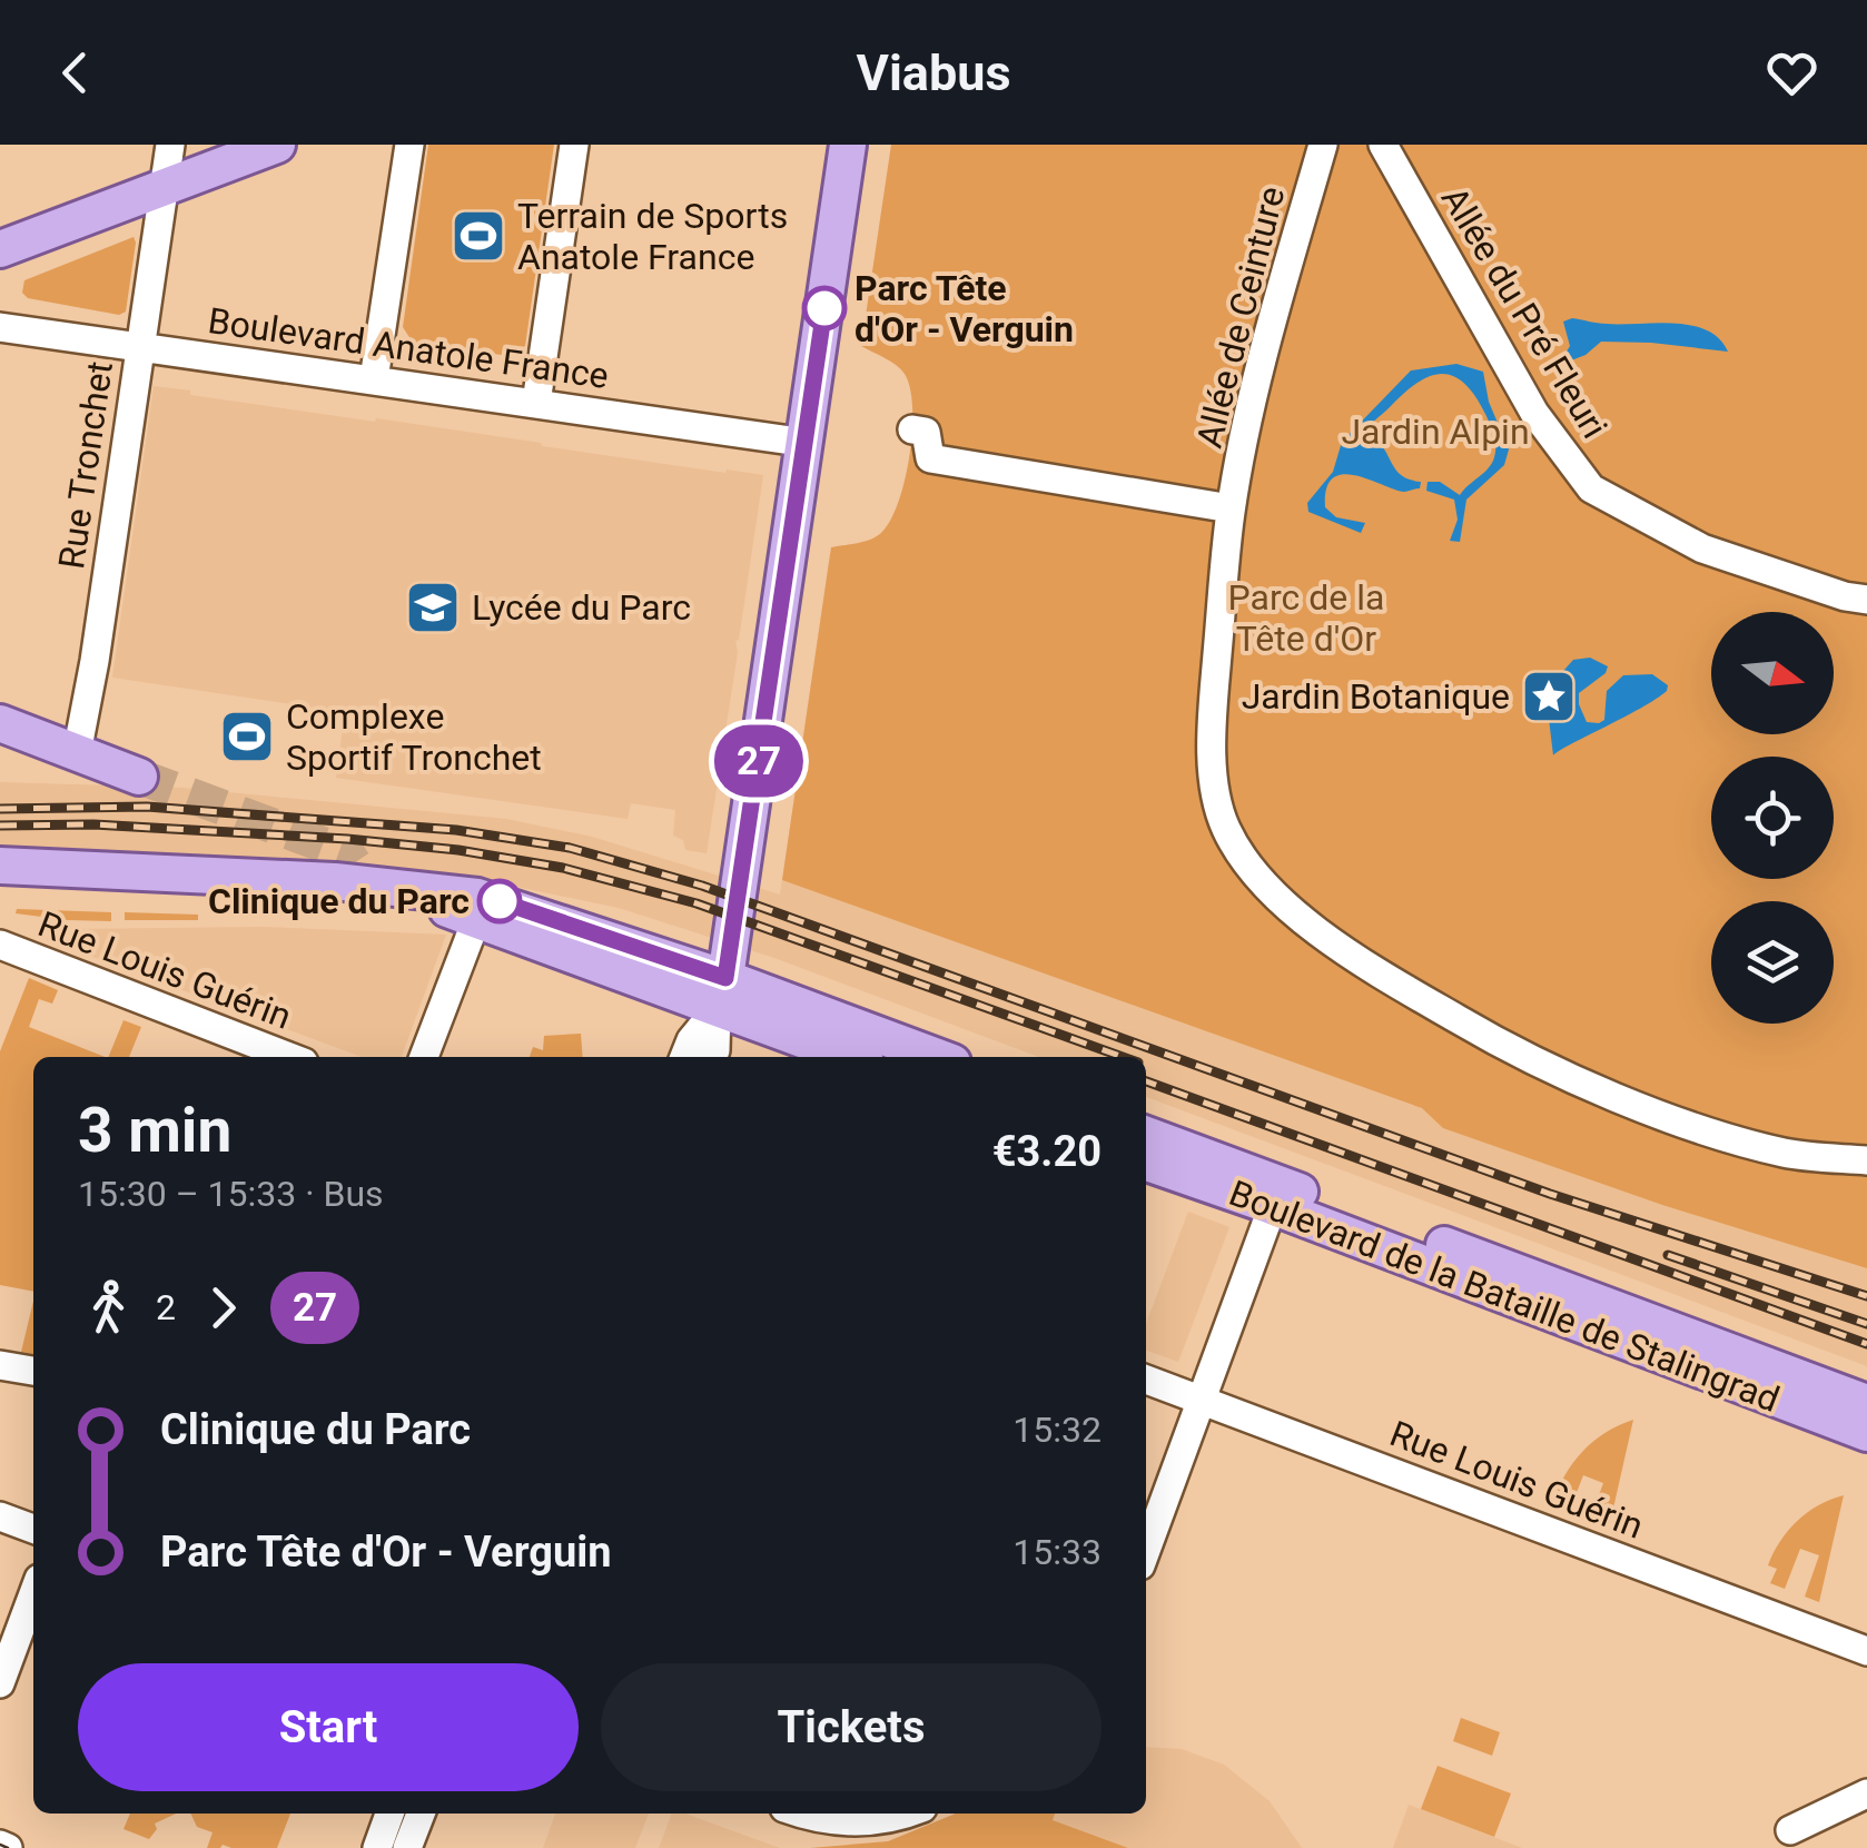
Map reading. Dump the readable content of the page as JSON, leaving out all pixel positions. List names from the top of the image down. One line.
{"streets":{"main road":["Boulevard de la Bataille de Stalingrad"],"street":["Allée du Pré Fleuri","Allée de Ceinture","Boulevard Anatole France","Rue Tronchet","Rue Louis Guérin"]},"crossings":[["Boulevard Anatole France","Rue Tronchet"]],"parks":["Jardin Alpin","Parc de la Tête d'Or"],"places":{"sports":["Terrain de Sports Anatole France","Complexe Sportif Tronchet"],"other":["Parc Tête d'Or - Verguin","Clinique du Parc"],"school or university":["Lycée du Parc"],"place":["Jardin Botanique"]},"lines":["bus line 27"],"north":"right","page":{"header":"Viabus","on_map":"27","heading":["3 min","15:30 – 15:33 · Bus","€3.20"],"legs":["2","27"],"list":[{"name":"Clinique du Parc","value":"15:32"},{"name":"Parc Tête d'Or - Verguin","value":"15:33"}],"buttons":["Start","Tickets"]}}
